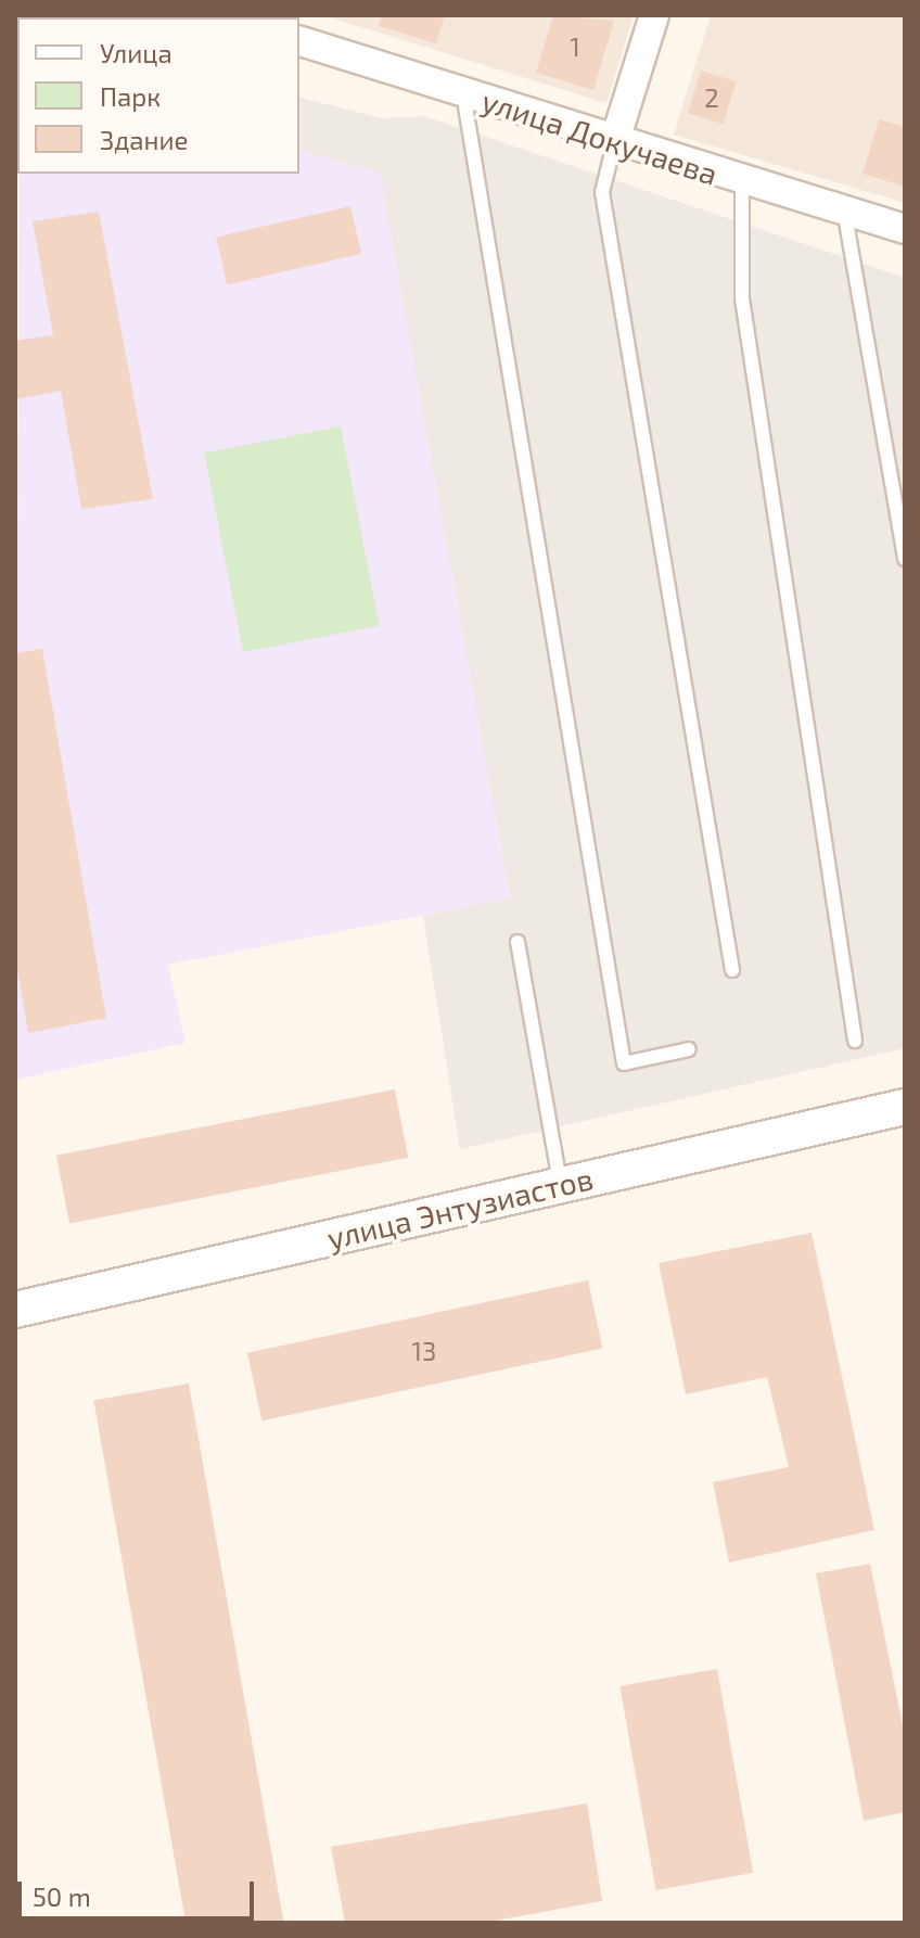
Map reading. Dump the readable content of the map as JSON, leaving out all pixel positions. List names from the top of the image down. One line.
{"streets":{"street":["улица Докучаева","улица Энтузиастов"]},"house_numbers":["1","2","13"],"legend":["Улица","Парк","Здание"],"scale_bar":"50 m"}
